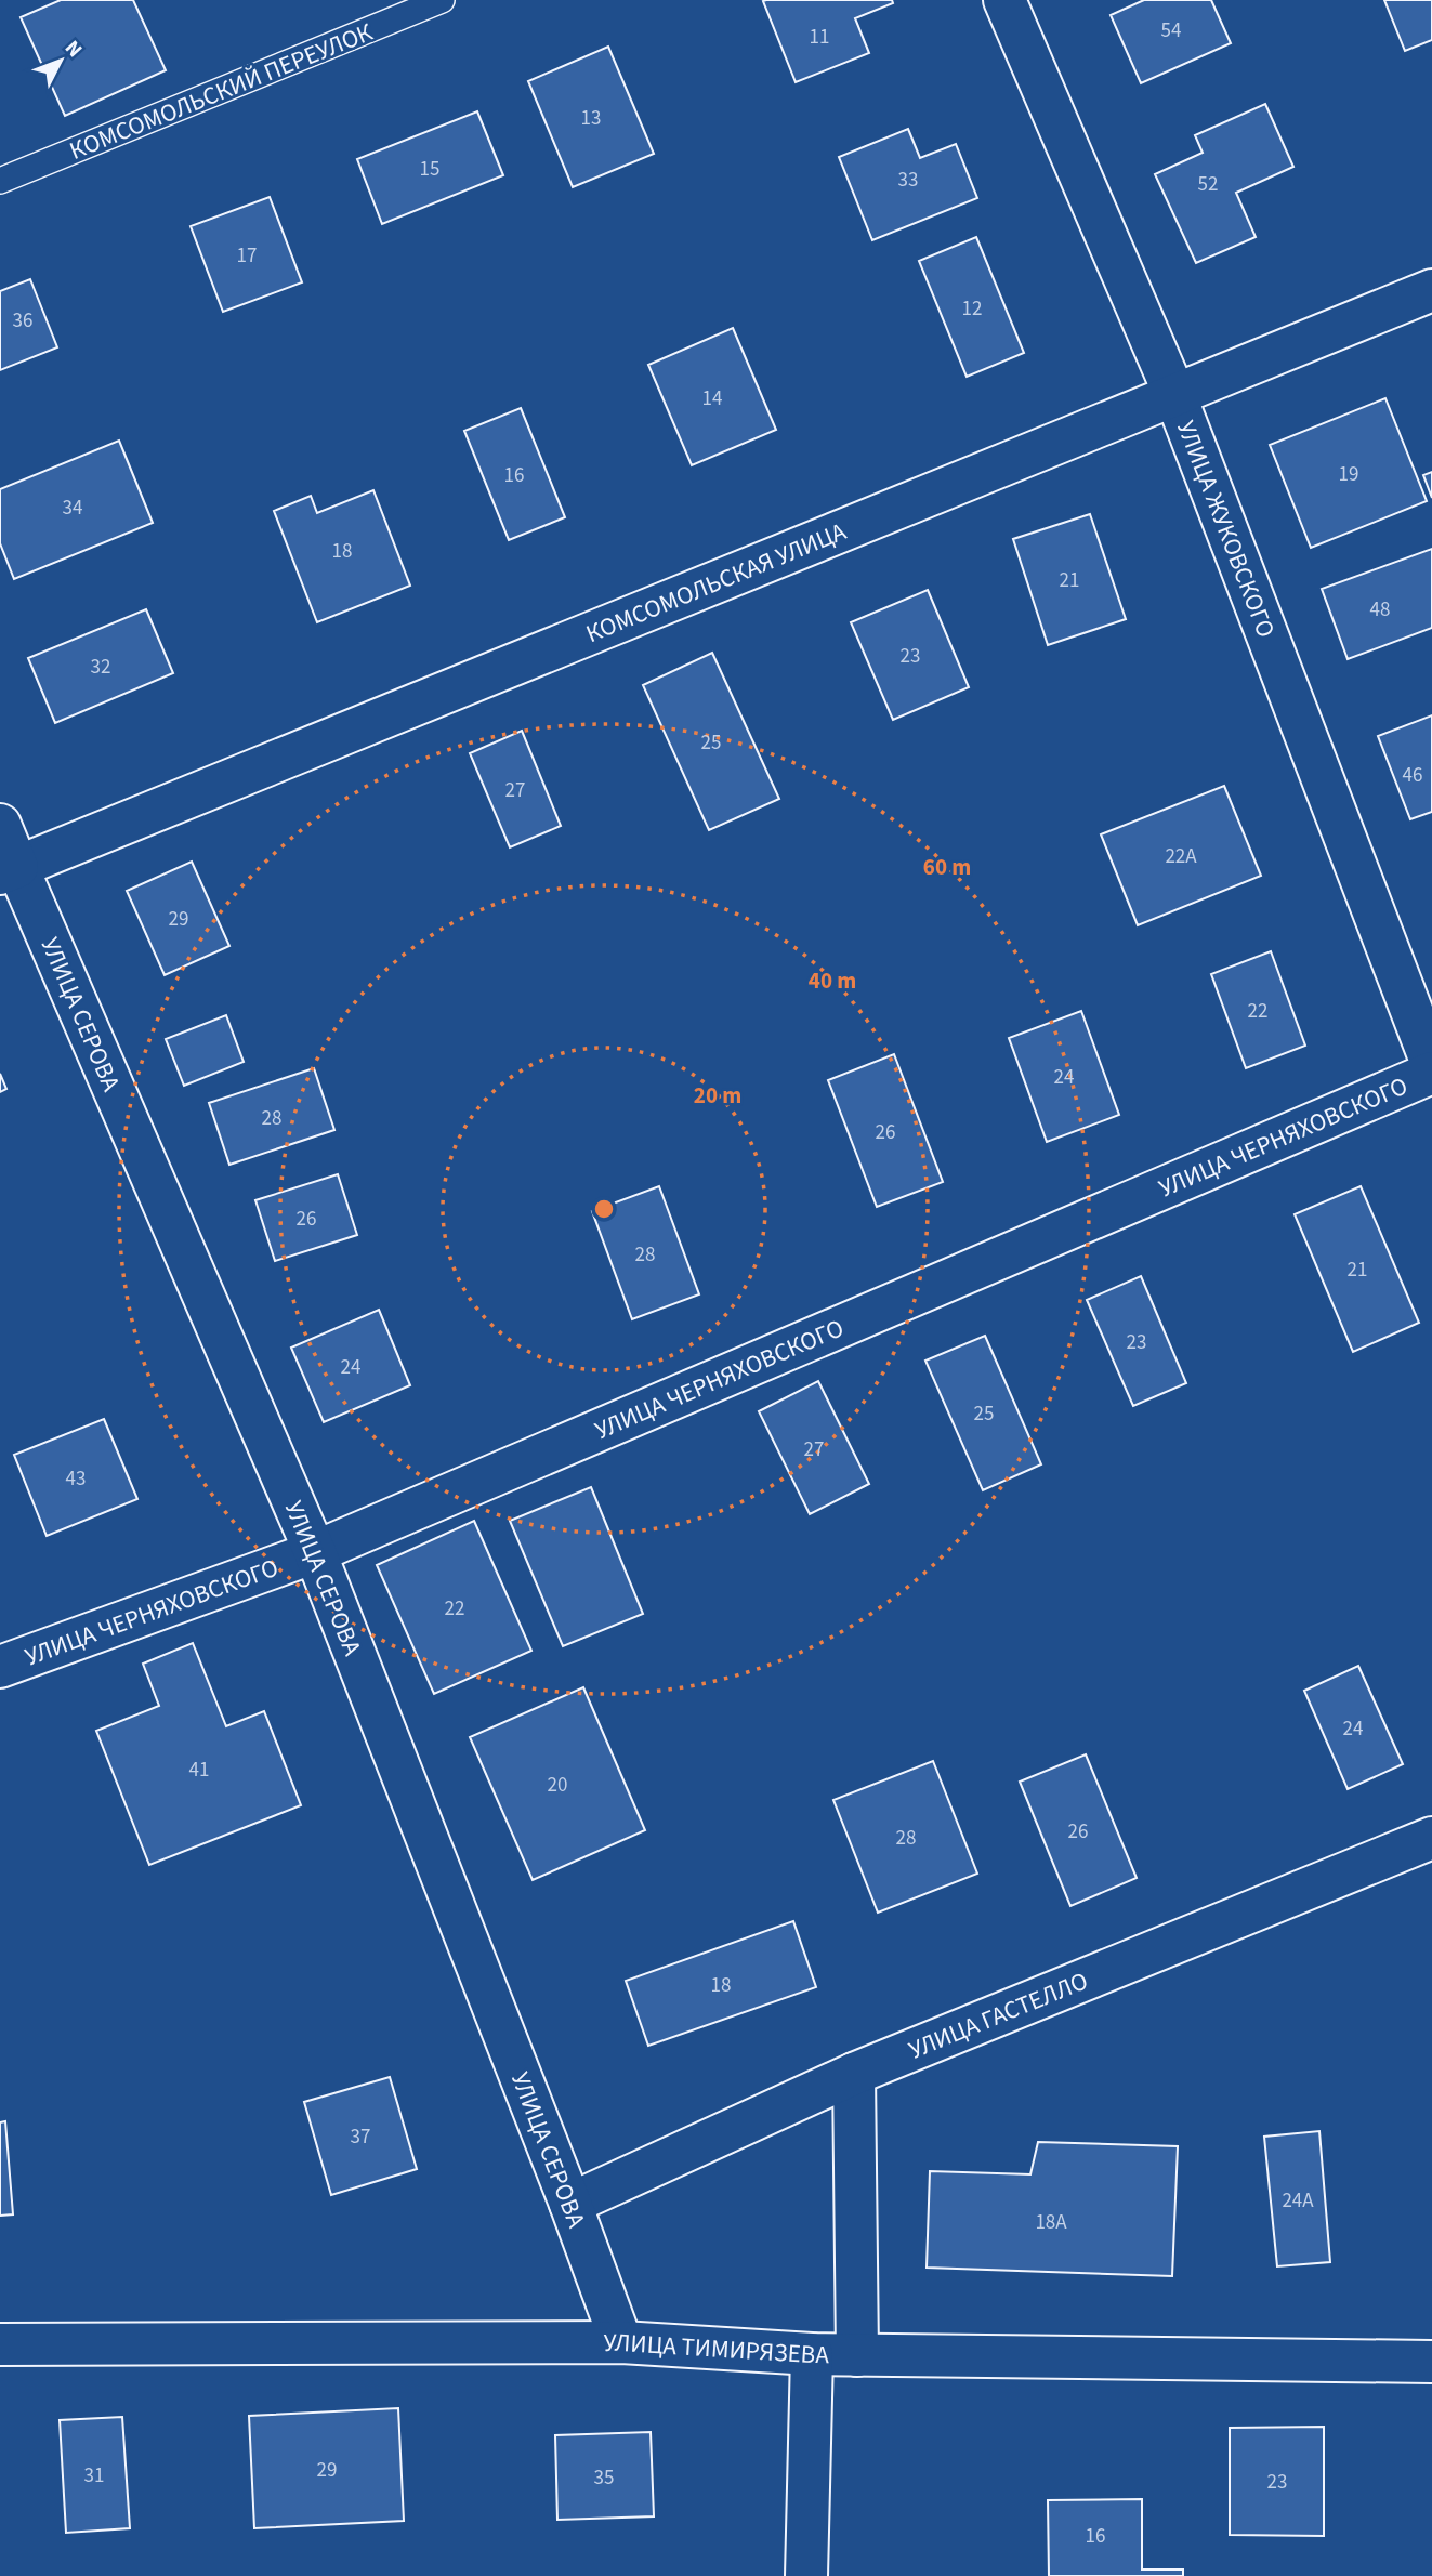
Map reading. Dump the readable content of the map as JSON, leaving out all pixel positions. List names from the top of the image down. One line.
{"streets":{"street":["УЛИЦА ЖУКОВСКОГО","КОМСОМОЛЬСКАЯ УЛИЦА","УЛИЦА СЕРОВА","УЛИЦА ЧЕРНЯХОВСКОГО","УЛИЦА ГАСТЕЛЛО","УЛИЦА ТИМИРЯЗЕВА"],"lane":["КОМСОМОЛЬСКИЙ ПЕРЕУЛОК"]},"crossings":[["УЛИЦА ЖУКОВСКОГО","КОМСОМОЛЬСКАЯ УЛИЦА"],["КОМСОМОЛЬСКАЯ УЛИЦА","УЛИЦА СЕРОВА"],["УЛИЦА СЕРОВА","УЛИЦА ЧЕРНЯХОВСКОГО"],["УЛИЦА СЕРОВА","УЛИЦА ГАСТЕЛЛО"],["УЛИЦА СЕРОВА","УЛИЦА ТИМИРЯЗЕВА"]],"house_numbers":["54","11","13","15","33","52","17","12","36","14","19","16","34","18","21","48","23","32","25","46","27","22А","29","22","24","28","26","26","28","21","23","24","25","27","43","22","24","41","20","26","28","18","37","24А","18А","29","31","35","23","16"],"north":"top right","rings":["60 m","40 m","20 m"]}
